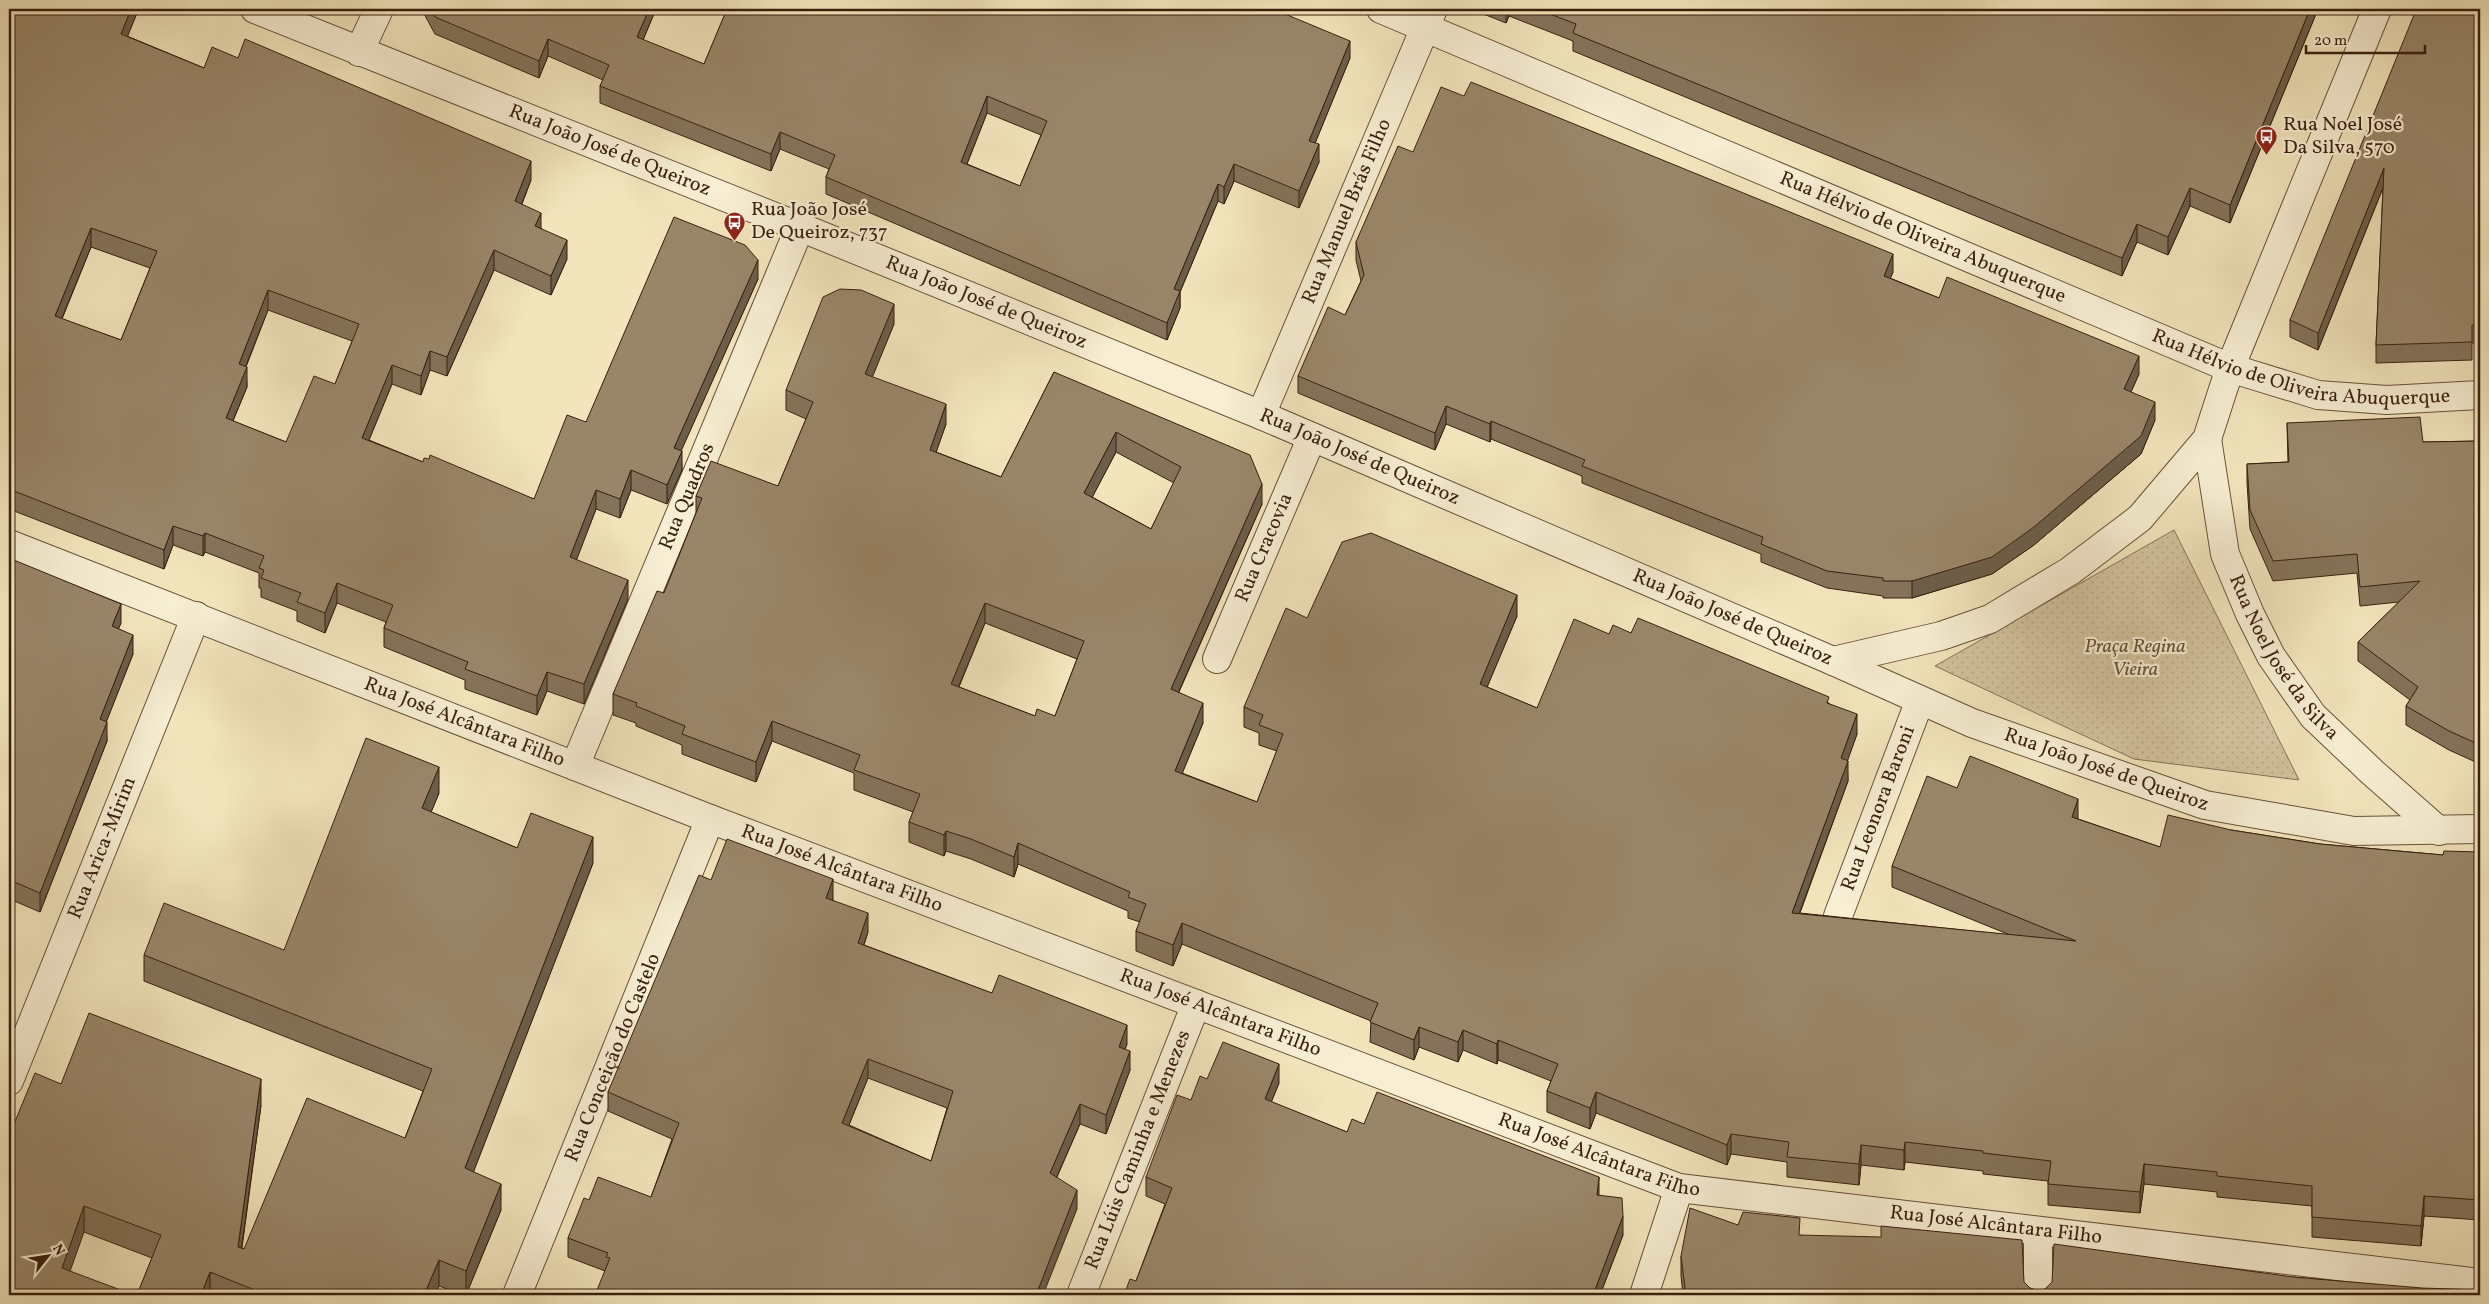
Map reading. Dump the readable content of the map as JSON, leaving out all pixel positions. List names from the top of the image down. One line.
{"streets":{"street":["Rua João José de Queiroz","Rua Manuel Brás Filho","Rua Hélvio de Oliveira Abuquerque","Rua Quadros","Rua Cracovia","Rua Noel José da Silva","Rua José Alcântara Filho","Rua Leonora Baroni","Rua Arica-Mirim","Rua Conceição do Castelo","Rua Lúis Caminha e Menezes"]},"crossings":[["Rua João José de Queiroz","Rua Manuel Brás Filho"],["Rua João José de Queiroz","Rua Quadros"],["Rua João José de Queiroz","Rua Cracovia"],["Rua João José de Queiroz","Rua Noel José da Silva"],["Rua João José de Queiroz","Rua Leonora Baroni"],["Rua Manuel Brás Filho","Rua Hélvio de Oliveira Abuquerque"],["Rua Hélvio de Oliveira Abuquerque","Rua Noel José da Silva"],["Rua Quadros","Rua José Alcântara Filho"],["Rua José Alcântara Filho","Rua Arica-Mirim"],["Rua José Alcântara Filho","Rua Conceição do Castelo"],["Rua José Alcântara Filho","Rua Lúis Caminha e Menezes"]],"parks":["Praça Regina Vieira"],"places":{"bus stop":["Rua Noel José Da Silva, 570","Rua João José De Queiroz, 737"]},"scale_bar":"20 m","north":"top right"}
